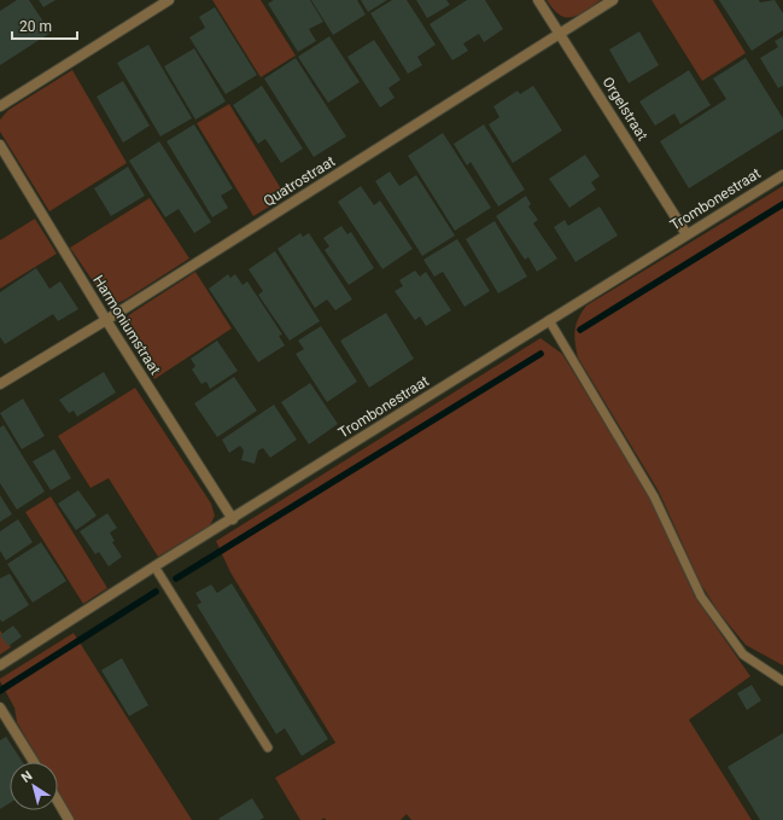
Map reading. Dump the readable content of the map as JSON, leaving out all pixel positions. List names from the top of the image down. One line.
{"streets":{"street":["Orgelstraat","Quatrostraat","Trombonestraat","Harmoniumstraat"]},"crossings":[["Orgelstraat","Quatrostraat"],["Orgelstraat","Trombonestraat"],["Quatrostraat","Harmoniumstraat"],["Trombonestraat","Harmoniumstraat"]],"scale_bar":"20 m","north":"top left"}
